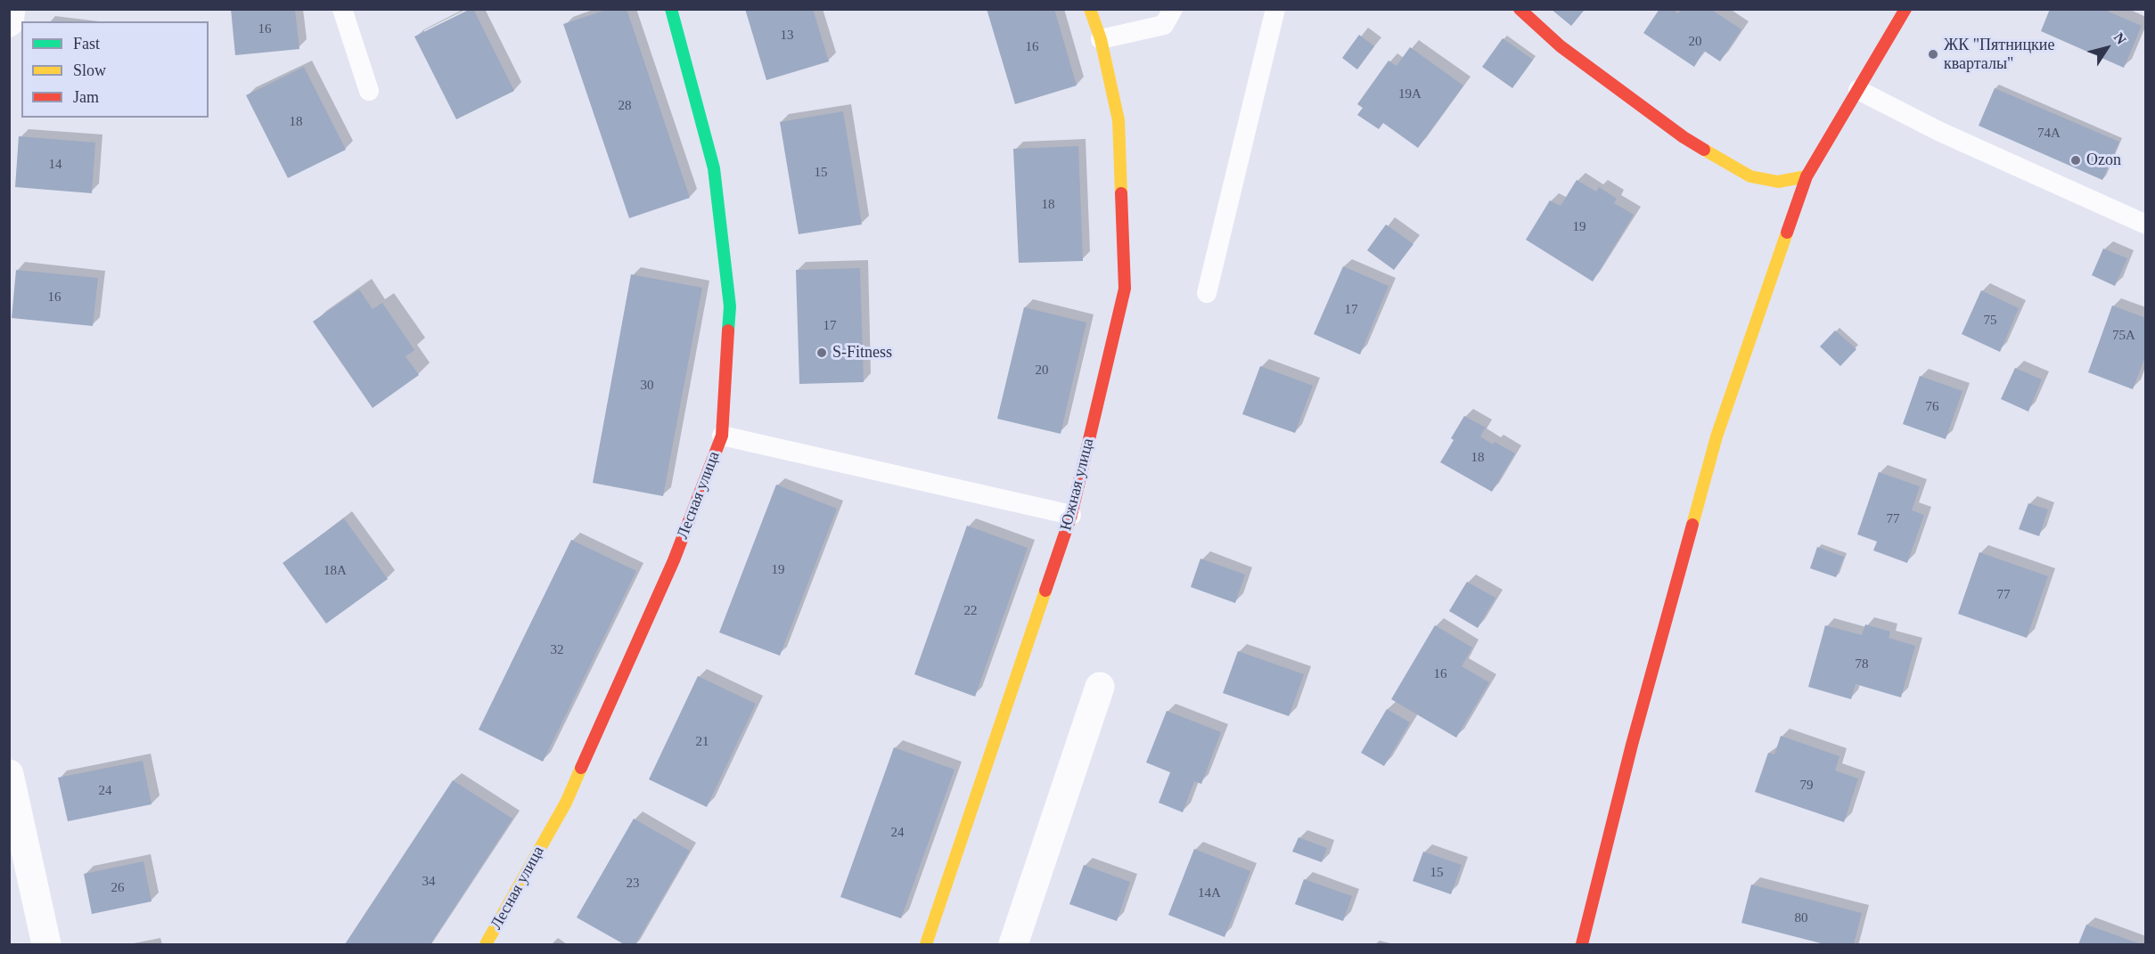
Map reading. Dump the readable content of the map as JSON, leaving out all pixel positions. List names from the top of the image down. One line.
{"streets":{"street":["Южная улица","Лесная улица"]},"places":["ЖК \"Пятницкие кварталы\"","Ozon","S-Fitness"],"house_numbers":["16","13","20","16","19А","28","18","74А","14","15","18","19","16","17","75","17","75А","20","30","76","18","77","19","18А","77","22","32","78","16","21","79","24","24","15","34","23","26","14А","80"],"legend":["Fast","Slow","Jam"],"north":"top right"}
